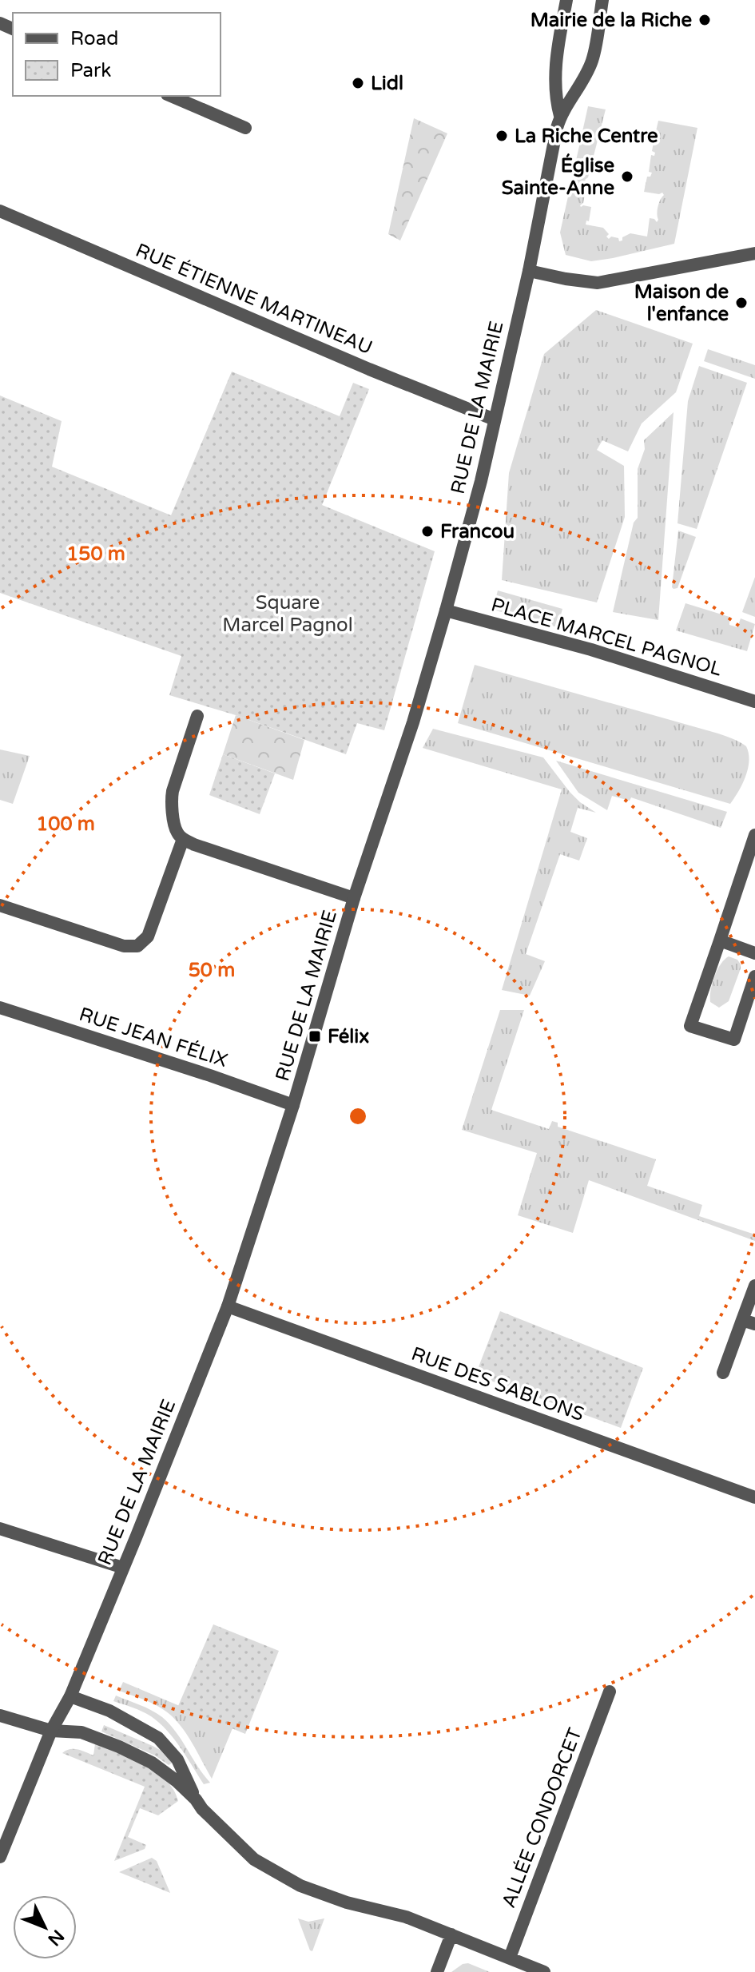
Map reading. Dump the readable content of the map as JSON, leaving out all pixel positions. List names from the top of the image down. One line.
{"streets":{"street":["RUE ÉTIENNE MARTINEAU","RUE DE LA MAIRIE","PLACE MARCEL PAGNOL","RUE JEAN FÉLIX","RUE DES SABLONS","ALLÉE CONDORCET"]},"crossings":[["RUE ÉTIENNE MARTINEAU","RUE DE LA MAIRIE"],["RUE DE LA MAIRIE","PLACE MARCEL PAGNOL"],["RUE DE LA MAIRIE","RUE JEAN FÉLIX"],["RUE DE LA MAIRIE","RUE DES SABLONS"]],"parks":["Square Marcel Pagnol"],"places":{"other":["Mairie de la Riche","Lidl","La Riche Centre","Église Sainte-Anne","Maison de l'enfance","Francou"],"transit":["Félix"]},"legend":["Road","Park"],"north":"bottom right","rings":["150 m","100 m","50 m"]}
